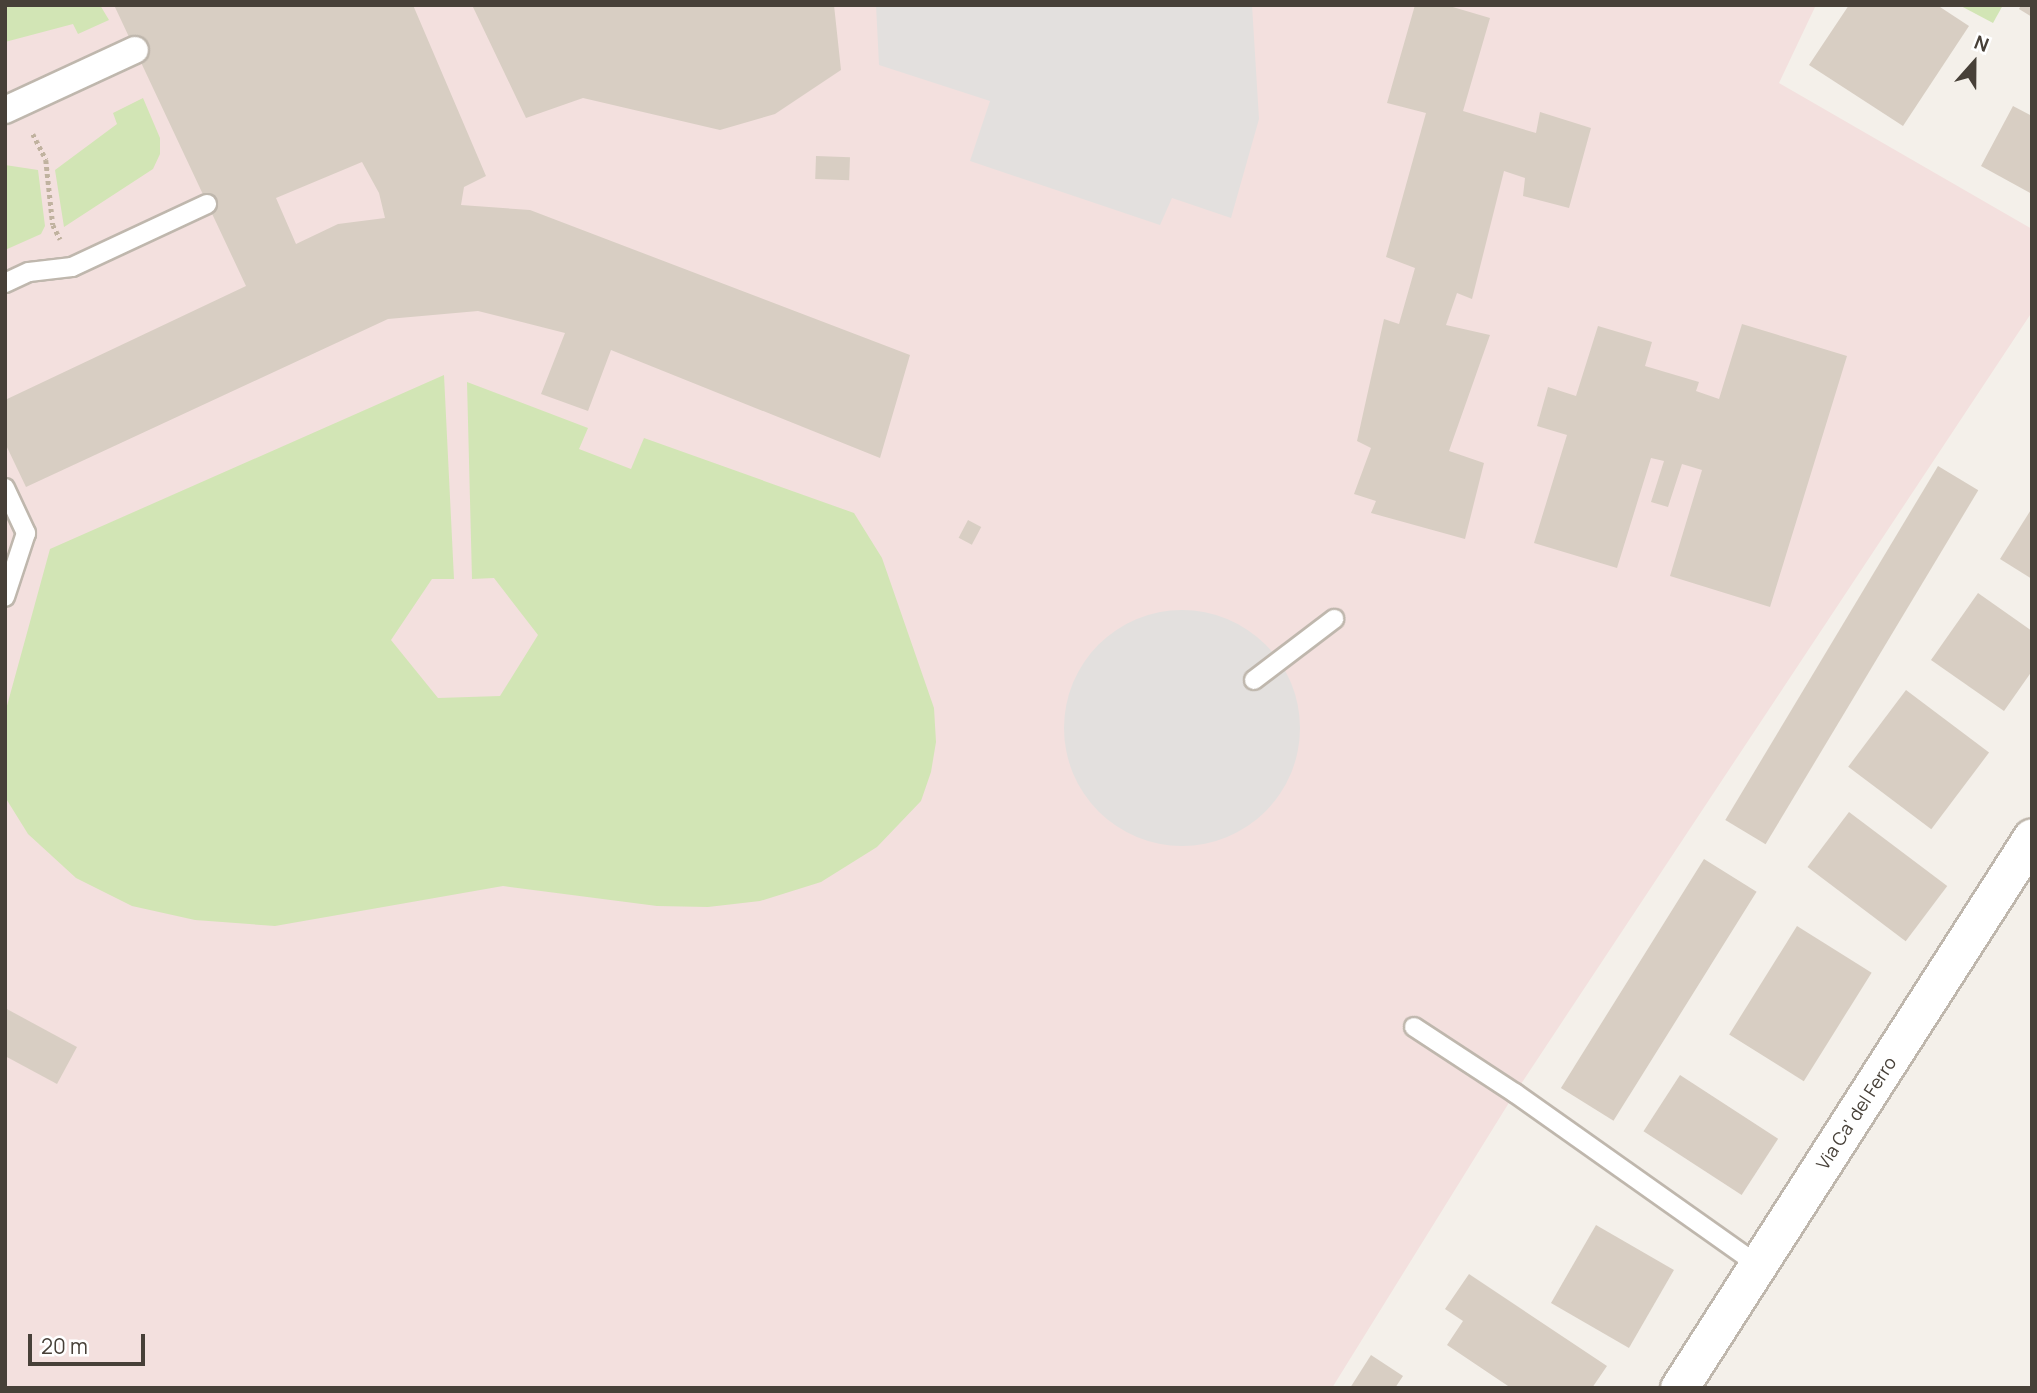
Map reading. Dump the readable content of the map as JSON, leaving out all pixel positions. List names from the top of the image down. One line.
{"streets":{"street":["Via Ca' del Ferro"]},"scale_bar":"20 m","north":"top"}
